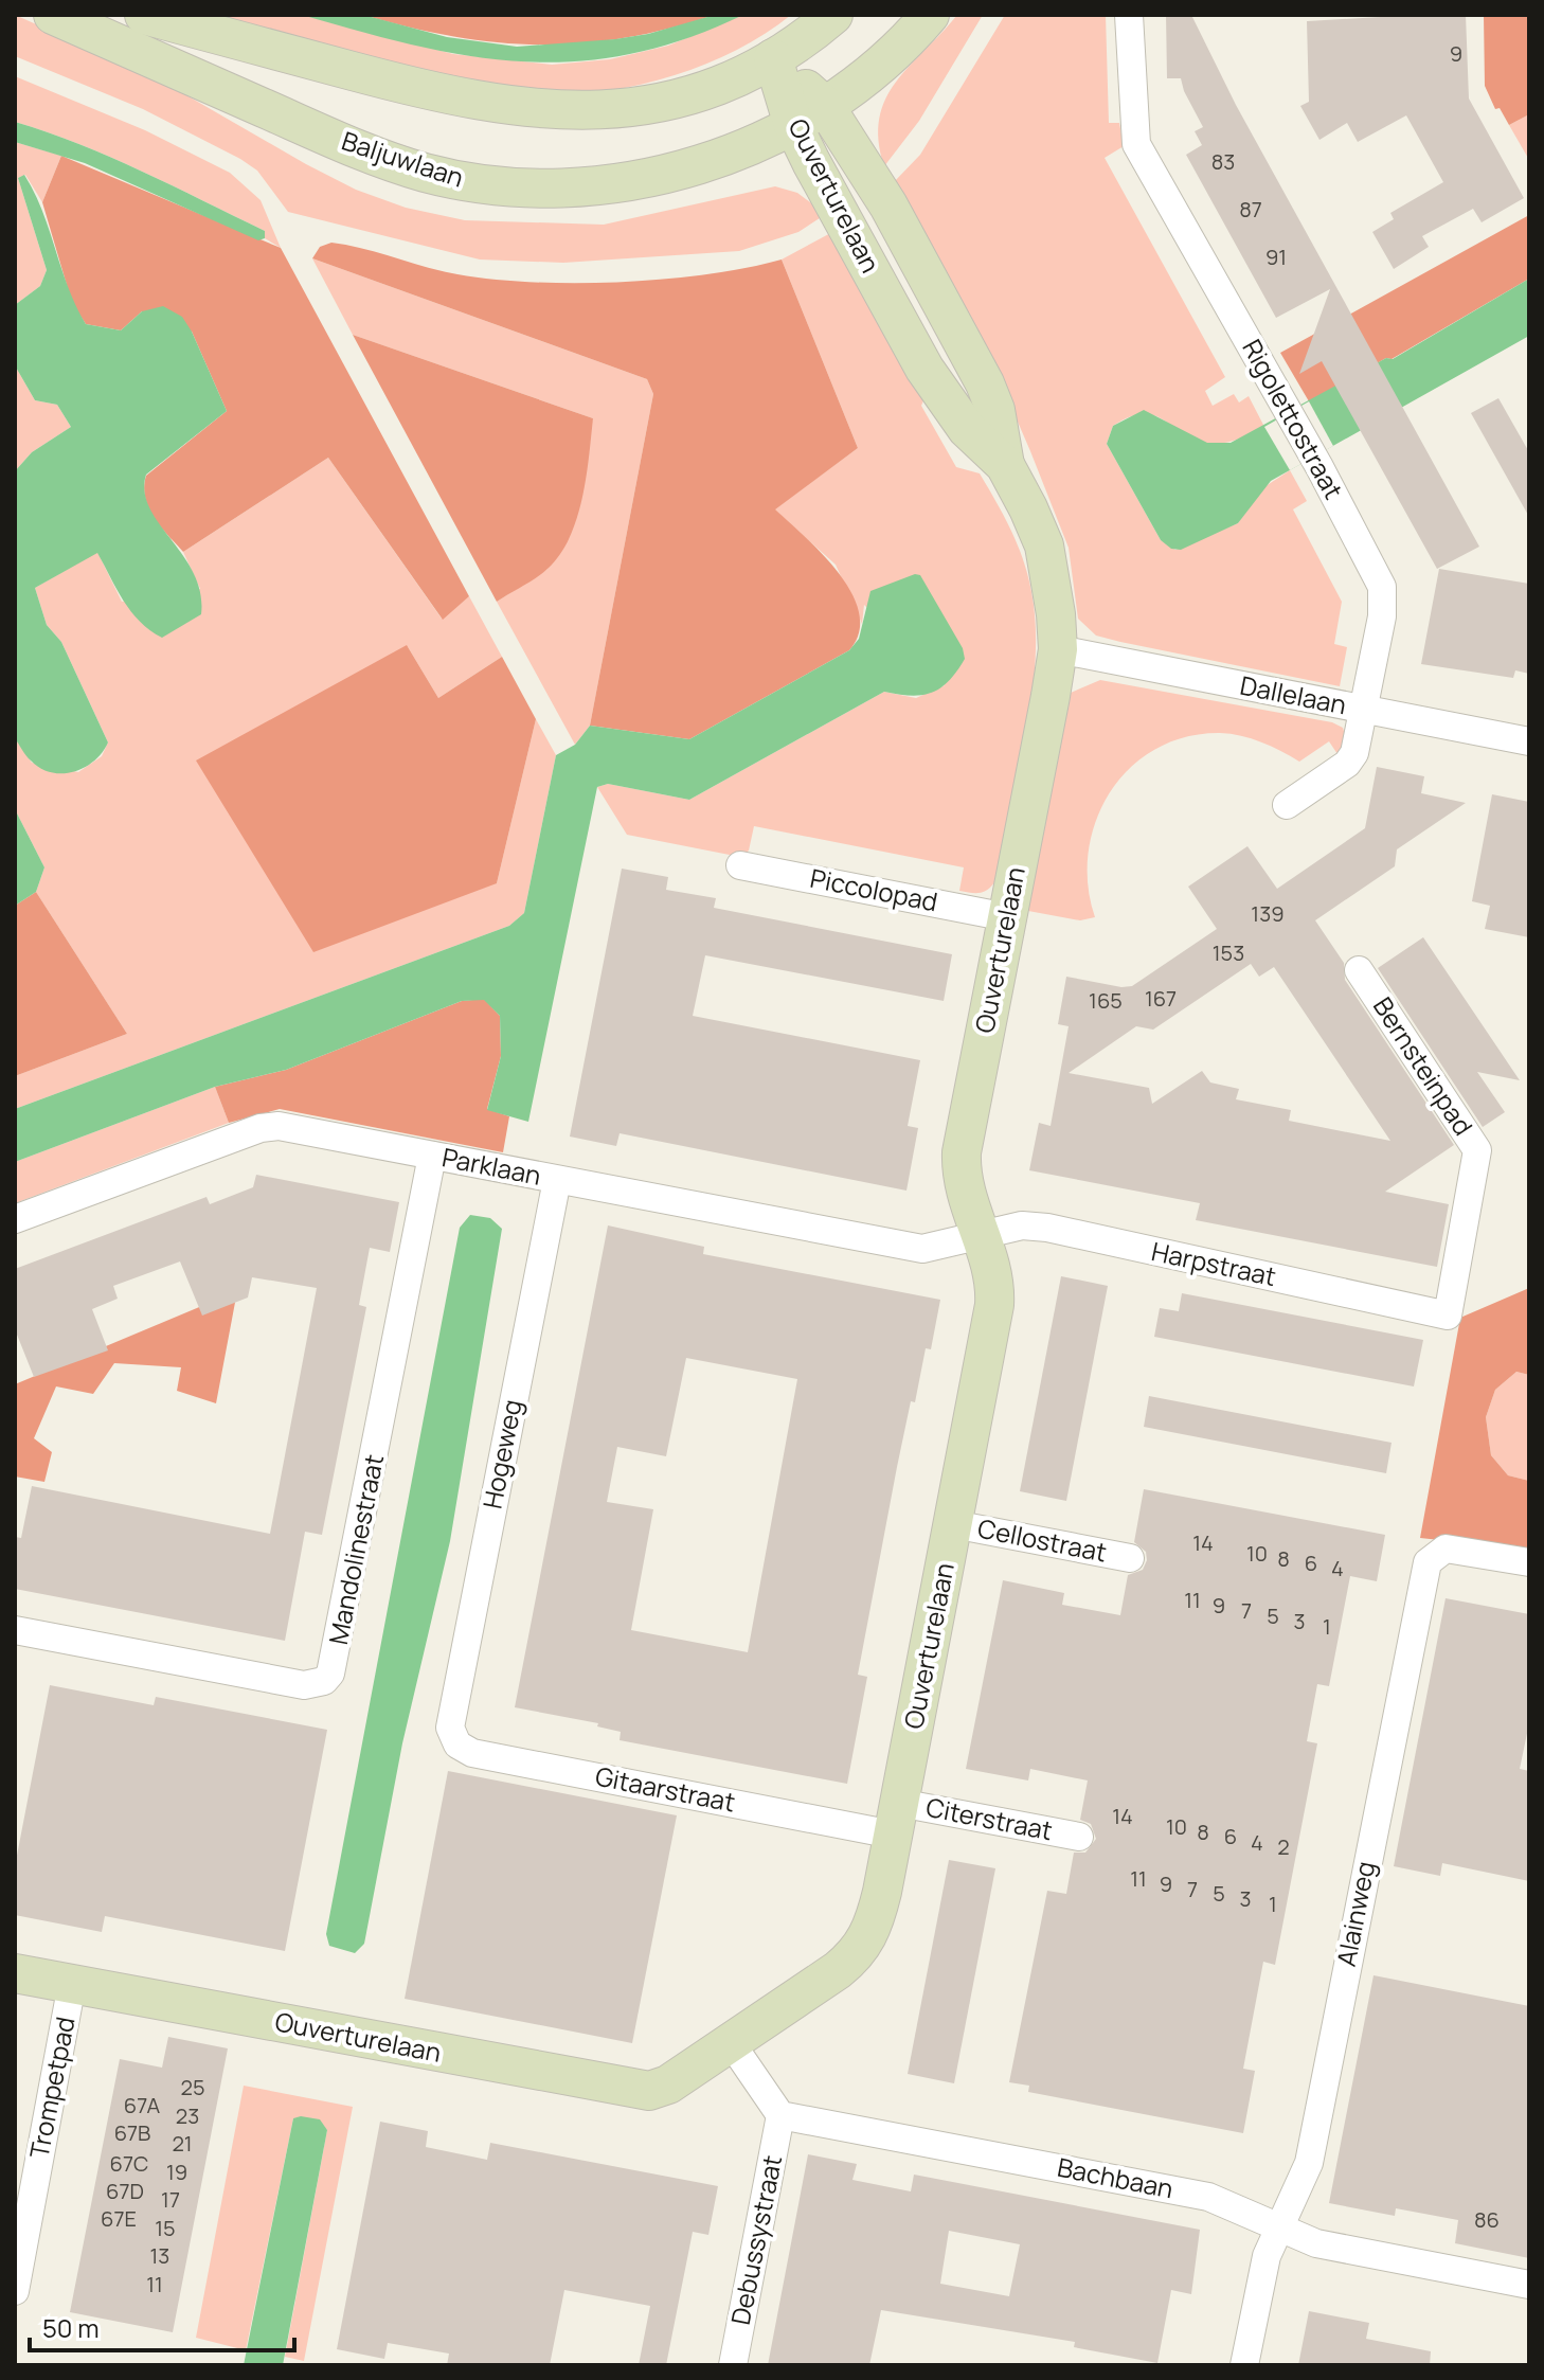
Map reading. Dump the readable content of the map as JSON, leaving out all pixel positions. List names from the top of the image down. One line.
{"streets":{"street":["Baljuwlaan","Ouverturelaan","Rigolettostraat","Dallelaan","Piccolopad","Bernsteinpad","Parklaan","Harpstraat","Hogeweg","Cellostraat","Mandolinestraat","Gitaarstraat","Citerstraat","Alainweg","Trompetpad","Bachbaan","Debussystraat"]},"crossings":[["Baljuwlaan","Ouverturelaan"],["Ouverturelaan","Dallelaan"],["Ouverturelaan","Piccolopad"],["Ouverturelaan","Parklaan"],["Ouverturelaan","Harpstraat"],["Ouverturelaan","Cellostraat"],["Ouverturelaan","Gitaarstraat"],["Ouverturelaan","Citerstraat"],["Ouverturelaan","Trompetpad"],["Rigolettostraat","Dallelaan"],["Bernsteinpad","Harpstraat"],["Parklaan","Harpstraat"],["Parklaan","Hogeweg"],["Parklaan","Mandolinestraat"],["Hogeweg","Gitaarstraat"],["Gitaarstraat","Citerstraat"],["Alainweg","Bachbaan"],["Bachbaan","Debussystraat"]],"house_numbers":["9","83","87","91","139","153","167","165","14","10","8","6","4","11","9","7","5","3","1","14","10","8","6","4","2","11","9","7","5","3","1","25","67A","23","67B","21","67C","19","67D","17","67E","86","15","13","11"],"scale_bar":"50 m"}
